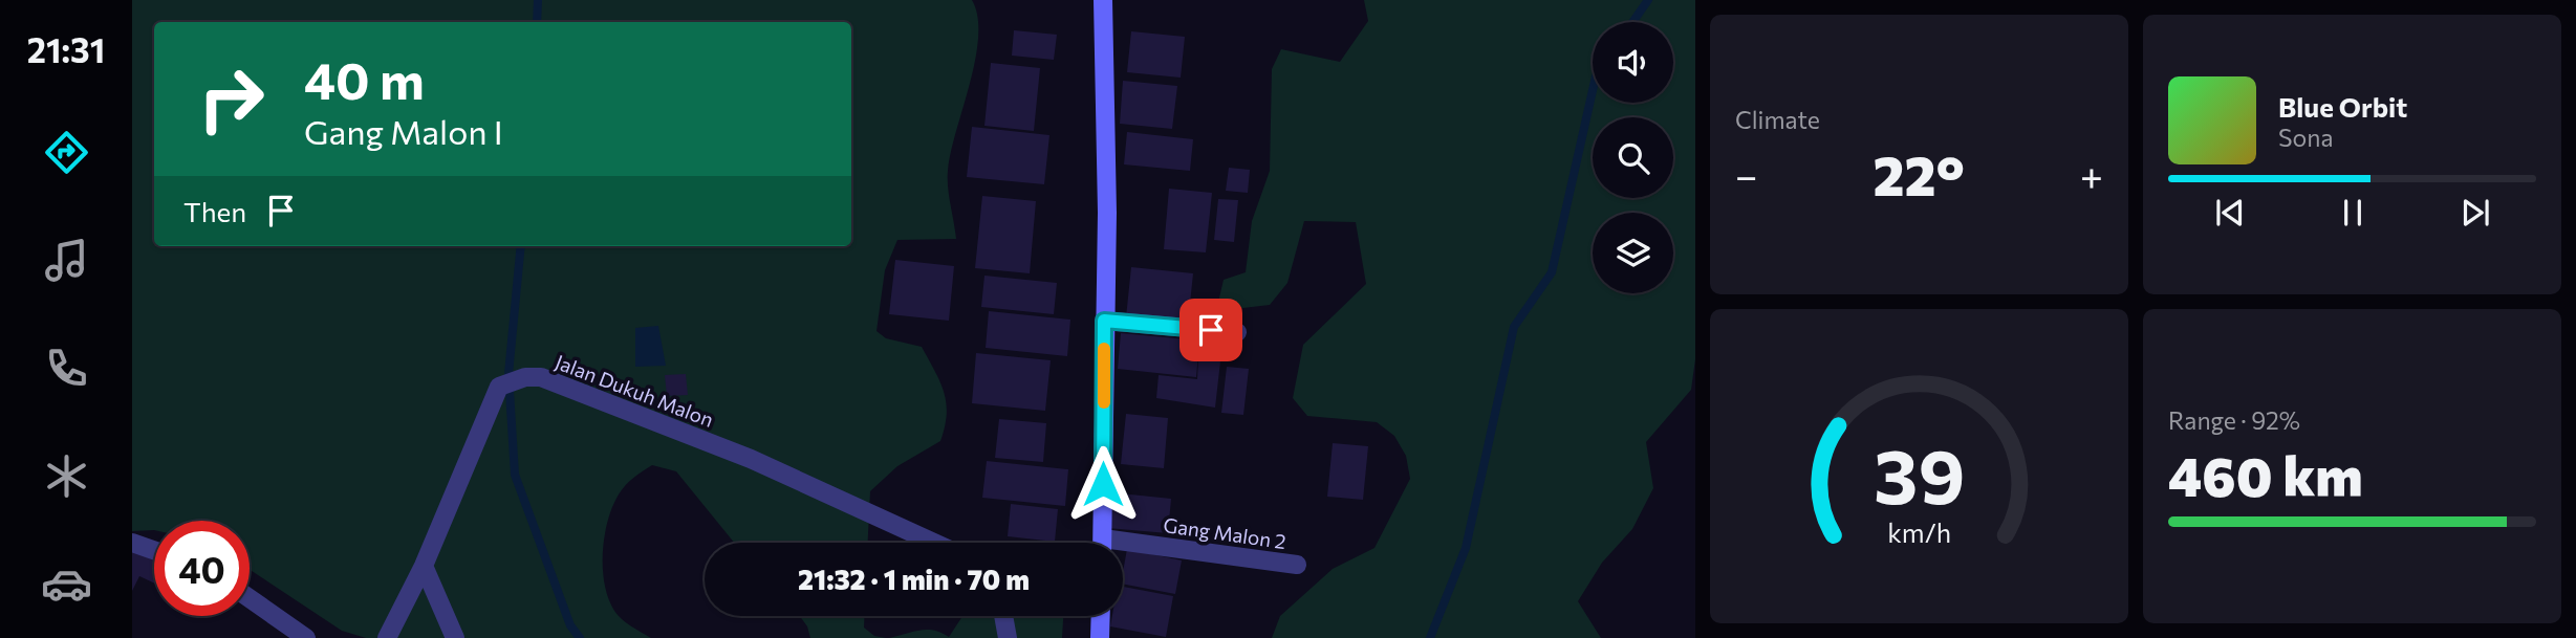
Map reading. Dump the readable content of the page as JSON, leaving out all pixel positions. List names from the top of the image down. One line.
{"streets":{"street":["Jalan Dukuh Malon","Gang Malon 2"]},"page":{"tabs":"21:31","tile":["Climate",["Range · 92%","460 km"]],"turn":["40 m","Gang Malon I"],"song":["Blue Orbit","Sona"],"heat":["−","22°","+"],"then":"Then","limit":"40","trip":"21:32 · 1 min · 70 m","gauge":["39","km/h"]}}
